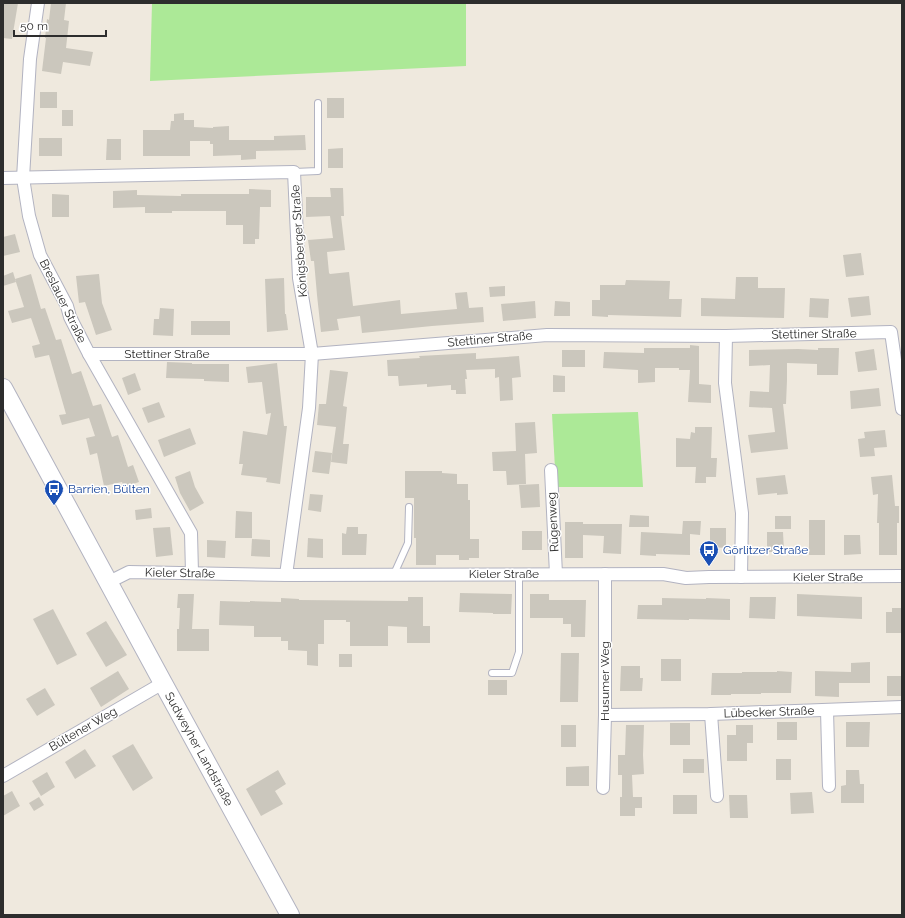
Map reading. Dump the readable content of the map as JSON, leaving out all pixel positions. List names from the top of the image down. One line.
{"streets":{"main road":["Sudweyher Landstraße"],"street":["Königsberger Straße","Breslauer Straße","Stettiner Straße","Rügenweg","Kieler Straße","Husumer Weg","Lübecker Straße","Bültener Weg"]},"crossings":[["Königsberger Straße","Breslauer Straße"],["Königsberger Straße","Stettiner Straße"],["Königsberger Straße","Kieler Straße"],["Breslauer Straße","Stettiner Straße"],["Breslauer Straße","Kieler Straße"],["Rügenweg","Kieler Straße"],["Kieler Straße","Husumer Weg"],["Kieler Straße","Sudweyher Landstraße"],["Husumer Weg","Lübecker Straße"],["Bültener Weg","Sudweyher Landstraße"]],"places":{"bus stop":["Barrien, Bülten","Görlitzer Straße"]},"scale_bar":"50 m"}
